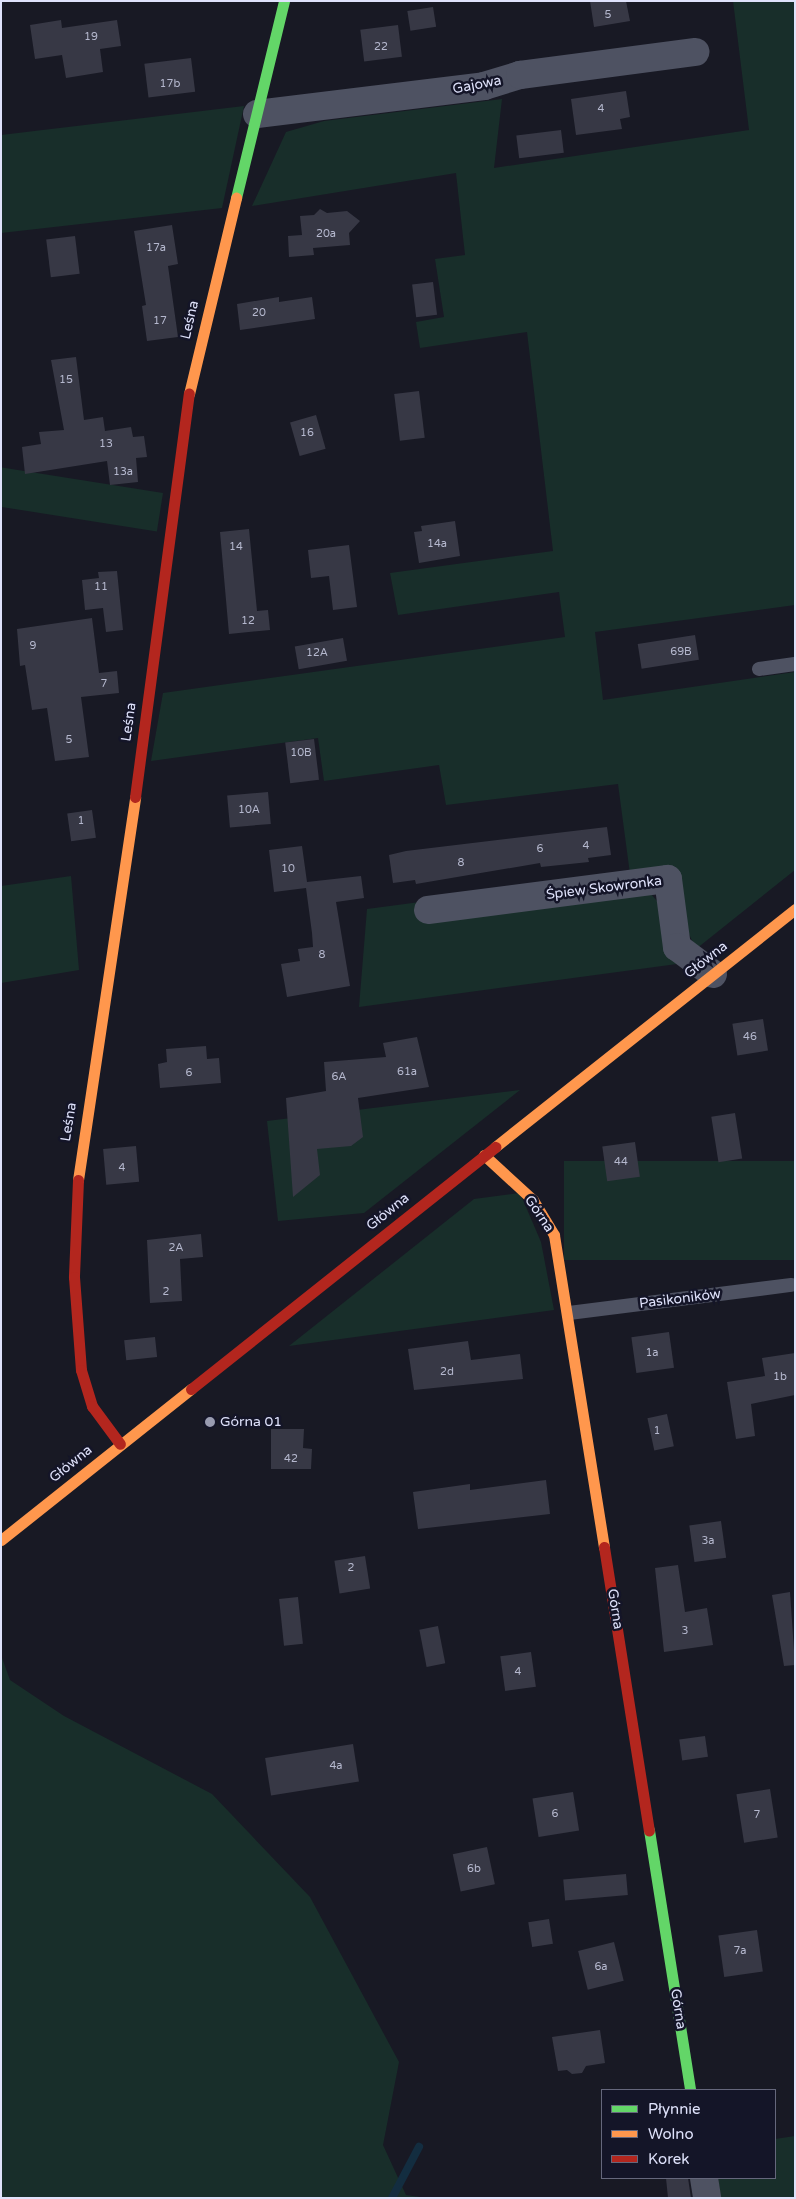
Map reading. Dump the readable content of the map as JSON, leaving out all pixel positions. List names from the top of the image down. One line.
{"streets":{"street":["Gajowa","Leśna","Śpiew Skowronka","Główna","Górna"],"lane":["Pasikoników"]},"crossings":[["Gajowa","Leśna"],["Leśna","Główna"],["Śpiew Skowronka","Główna"],["Główna","Górna"],["Górna","Pasikoników"]],"places":["Górna 01"],"house_numbers":["5","19","22","17b","4","20a","17a","20","17","15","16","13","13a","14a","14","11","12","9","69B","12A","7","5","10B","10A","1","4","6","8","10","8","46","61a","6","6A","44","4","2A","2","1a","2d","1b","1","42","3a","2","3","4","4a","6","7","6b","7a","6a"],"legend":["Płynnie","Wolno","Korek"]}
